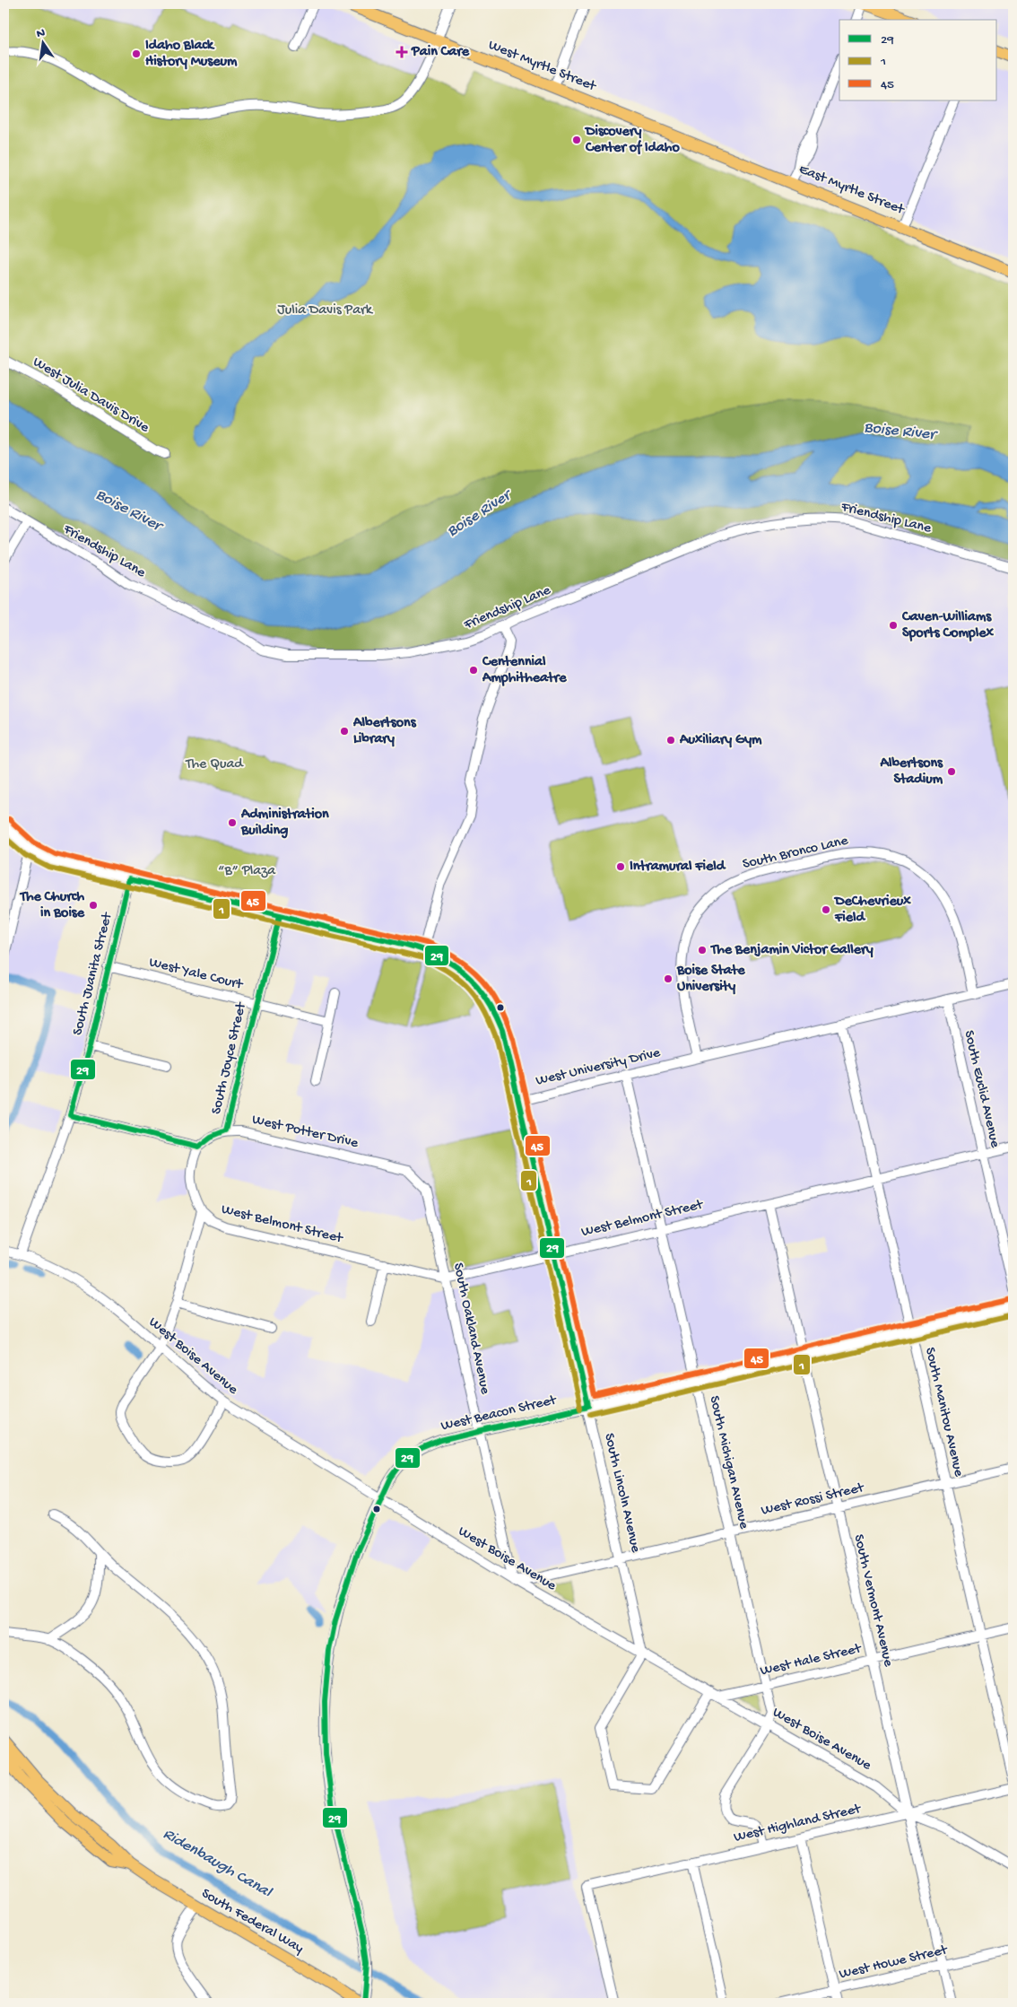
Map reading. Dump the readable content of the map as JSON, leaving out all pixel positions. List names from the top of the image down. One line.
{"streets":{"main road":["West Myrtle Street","East Myrtle Street","South Federal Way"],"street":["West Julia Davis Drive","Friendship Lane","South Bronco Lane","South Juanita Street","West Yale Court","South Joyce Street","West University Drive","South Euclid Avenue","West Potter Drive","West Belmont Street","South Oakland Avenue","West Boise Avenue","South Manitou Avenue","West Beacon Street","South Michigan Avenue","South Lincoln Avenue","West Rossi Street","South Vermont Avenue","West Hale Street","West Highland Street","West Howe Street"]},"crossings":[["West Myrtle Street","East Myrtle Street"],["South Bronco Lane","West University Drive"],["South Juanita Street","West Yale Court"],["South Juanita Street","West University Drive"],["South Juanita Street","West Boise Avenue"],["West Yale Court","South Joyce Street"],["South Joyce Street","West University Drive"],["South Joyce Street","West Potter Drive"],["West University Drive","South Euclid Avenue"],["West University Drive","South Manitou Avenue"],["West University Drive","South Michigan Avenue"],["West University Drive","South Lincoln Avenue"],["South Euclid Avenue","West Belmont Street"],["West Potter Drive","South Oakland Avenue"],["West Belmont Street","South Oakland Avenue"],["West Belmont Street","South Manitou Avenue"],["West Belmont Street","South Michigan Avenue"],["West Belmont Street","South Lincoln Avenue"],["West Belmont Street","South Vermont Avenue"],["South Oakland Avenue","West Boise Avenue"],["South Oakland Avenue","West Beacon Street"],["South Oakland Avenue","West Rossi Street"],["West Boise Avenue","West Beacon Street"],["West Boise Avenue","South Michigan Avenue"],["West Boise Avenue","South Lincoln Avenue"],["West Boise Avenue","West Rossi Street"],["West Boise Avenue","South Vermont Avenue"],["West Boise Avenue","West Hale Street"],["West Boise Avenue","West Highland Street"],["South Manitou Avenue","West Beacon Street"],["South Manitou Avenue","West Rossi Street"],["South Manitou Avenue","West Hale Street"],["West Beacon Street","South Michigan Avenue"],["West Beacon Street","South Lincoln Avenue"],["West Beacon Street","South Vermont Avenue"],["South Michigan Avenue","West Rossi Street"],["South Michigan Avenue","West Hale Street"],["South Lincoln Avenue","West Rossi Street"],["West Rossi Street","South Vermont Avenue"],["South Vermont Avenue","West Hale Street"],["South Vermont Avenue","West Highland Street"],["South Vermont Avenue","West Howe Street"]],"water":["Boise River","Ridenbaugh Canal"],"parks":["Julia Davis Park","The Quad","“B” Plaza"],"places":{"health":["Pain Care"],"other":["Idaho Black History Museum","Discovery Center of Idaho","Caven-Williams Sports Complex","Centennial Amphitheatre","Albertsons Library","Auxiliary Gym","Albertsons Stadium","Administration Building","Intramural Field","The Church in Boise","DeChevrieux Field","The Benjamin Victor Gallery","Boise State University"]},"lines":["transit line 45","transit line 1","transit line 29"],"legend":["29","1","45"],"north":"top"}
